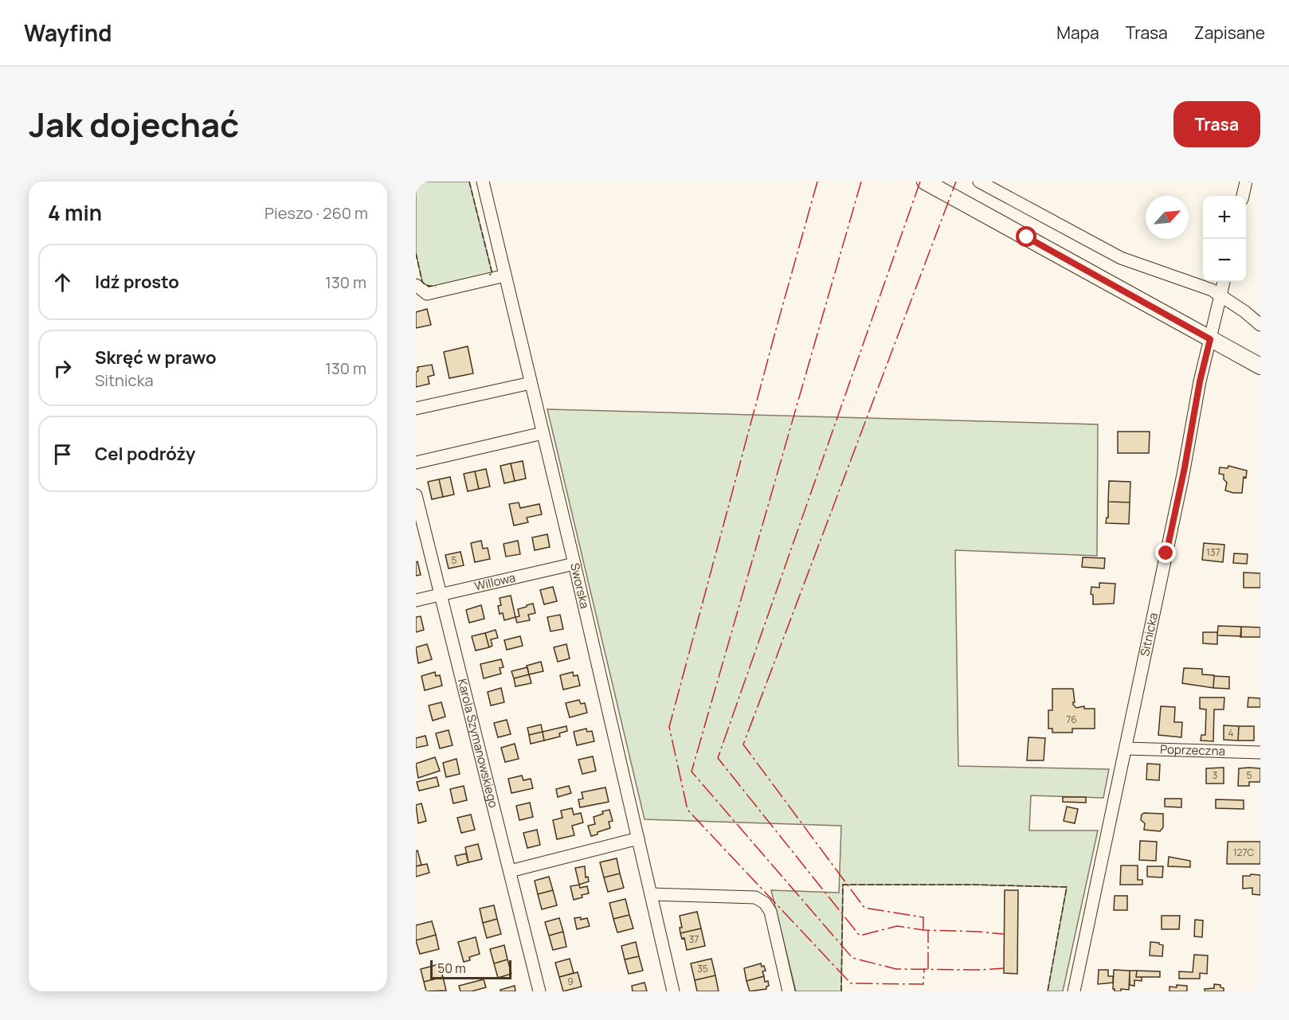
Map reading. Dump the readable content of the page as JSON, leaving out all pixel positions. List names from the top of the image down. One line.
{"streets":{"street":["Willowa","Sworska","Sitnicka","Karola Szymanowskiego","Poprzeczna"]},"crossings":[["Willowa","Sworska"],["Willowa","Karola Szymanowskiego"],["Sitnicka","Poprzeczna"]],"house_numbers":["137","5","76","4","3","5","127C","37","35","9"],"scale_bar":"50 m","north":"top right","page":{"header":"Wayfind","nav":["Mapa","Trasa","Zapisane"],"title":"Jak dojechać","buttons":"Trasa","heading":["4 min","Pieszo · 260 m"],"map_buttons":["+","−"],"list":[["Idź prosto","130 m"],["Skręć w prawo","Sitnicka","130 m"],"Cel podróży"],"scale":"50 m"}}
